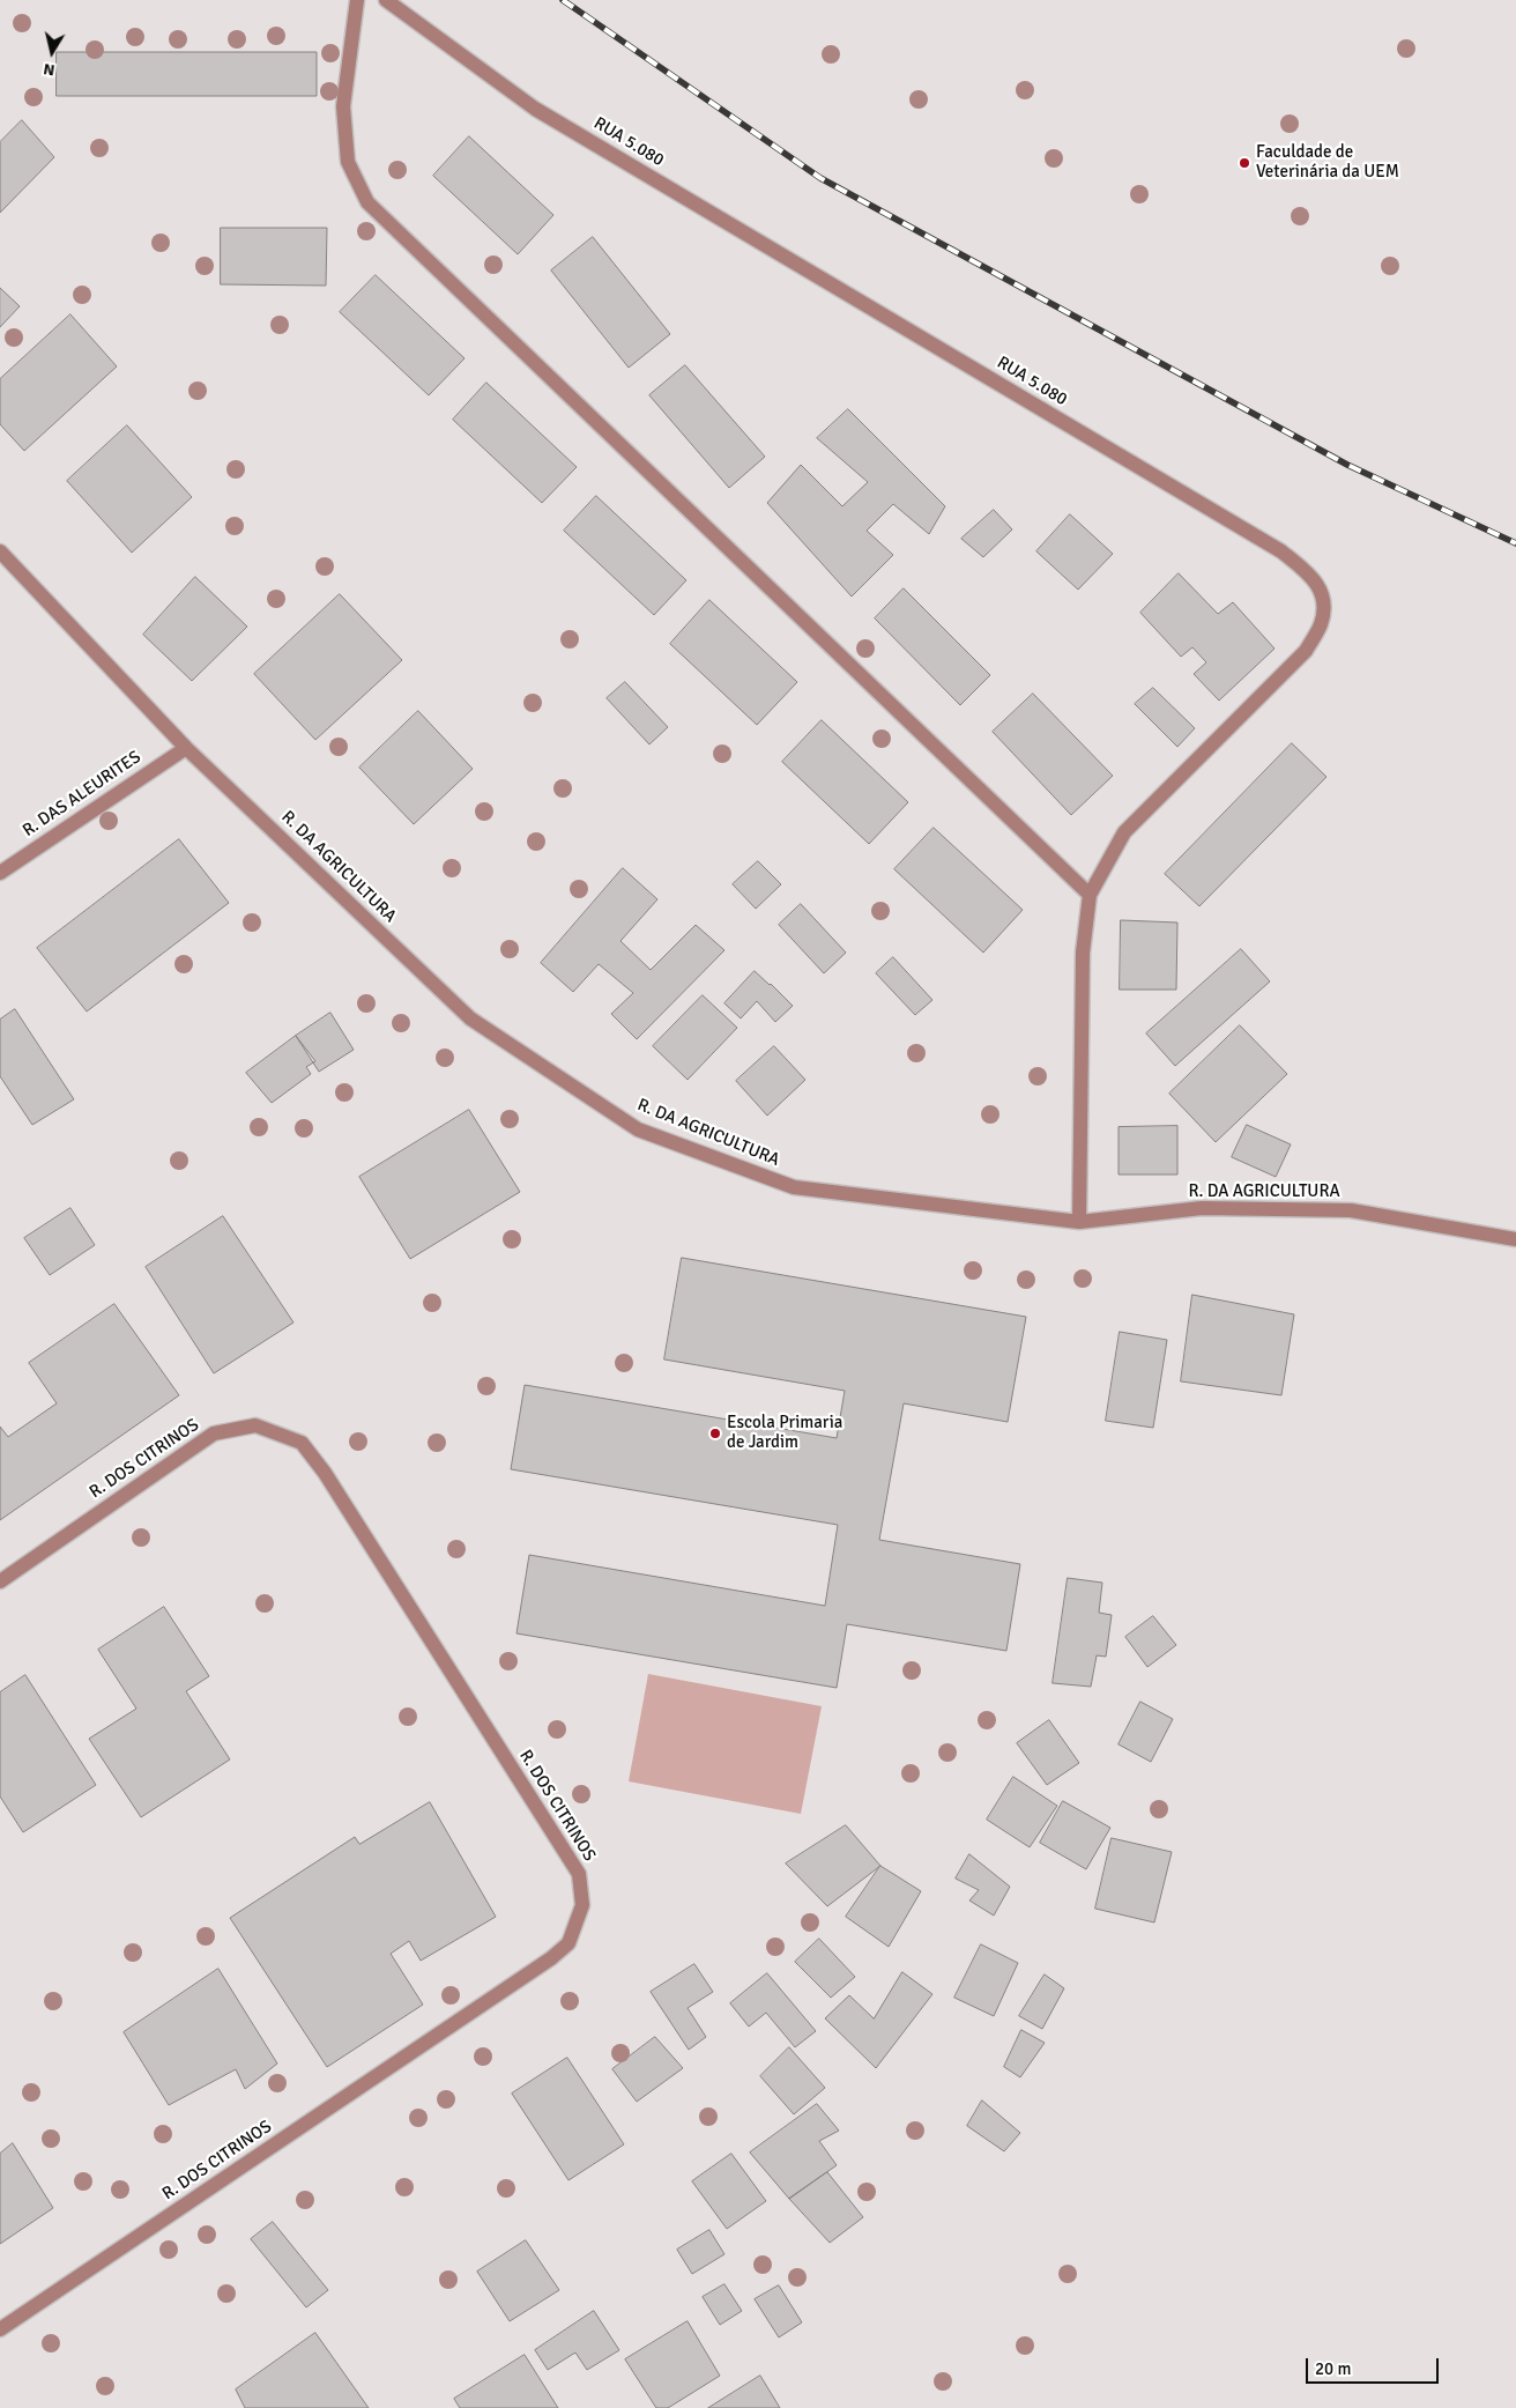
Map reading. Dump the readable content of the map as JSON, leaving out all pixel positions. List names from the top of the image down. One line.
{"streets":{"street":["RUA 5.080","R. DAS ALEURITES","R. DA AGRICULTURA","R. DOS CITRINOS"]},"crossings":[["R. DAS ALEURITES","R. DA AGRICULTURA"]],"places":["Faculdade de Veterinária da UEM","Escola Primaria de Jardim"],"scale_bar":"20 m","north":"bottom"}
